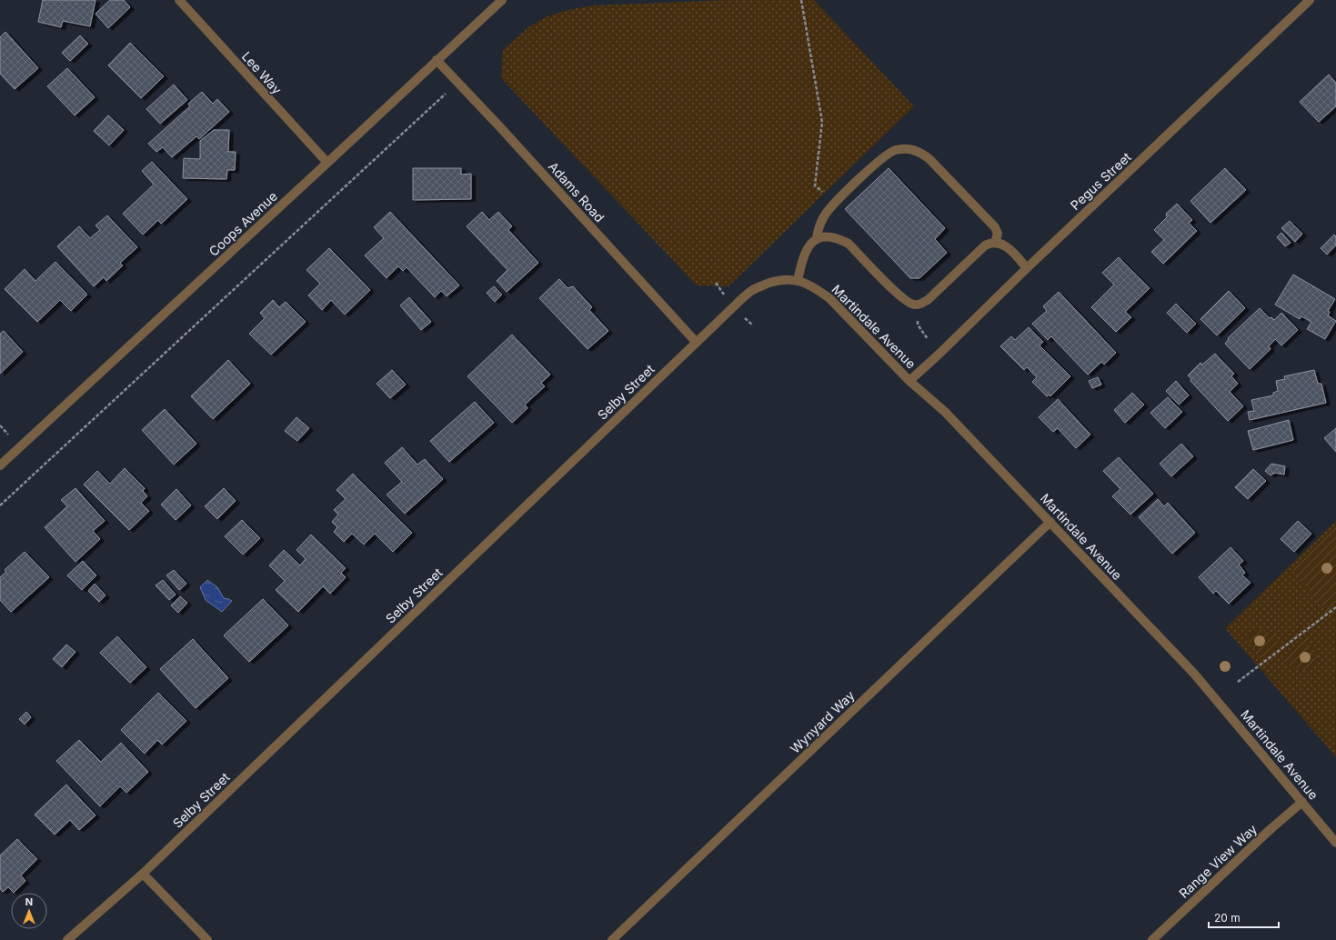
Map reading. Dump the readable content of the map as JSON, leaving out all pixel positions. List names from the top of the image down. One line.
{"streets":{"street":["Lee Way","Pegus Street","Adams Road","Coops Avenue","Martindale Avenue","Selby Street","Wynyard Way","Range View Way"]},"crossings":[["Lee Way","Coops Avenue"],["Pegus Street","Martindale Avenue"],["Adams Road","Coops Avenue"],["Adams Road","Selby Street"],["Martindale Avenue","Selby Street"],["Martindale Avenue","Wynyard Way"],["Martindale Avenue","Range View Way"]],"scale_bar":"20 m","north":"top"}
